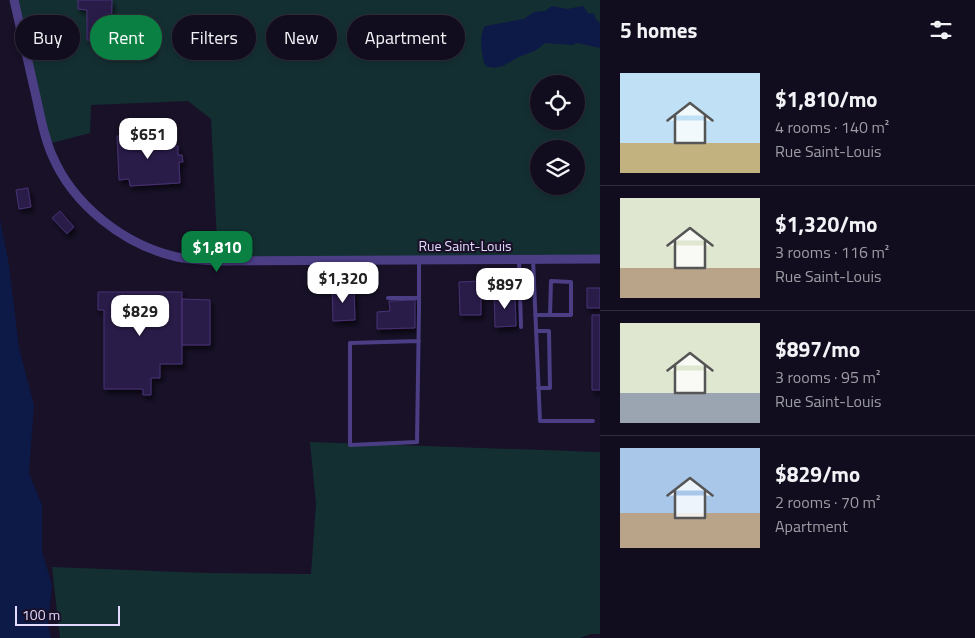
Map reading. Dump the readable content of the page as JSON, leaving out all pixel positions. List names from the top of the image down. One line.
{"streets":{"street":["Rue Saint-Louis"]},"scale_bar":"100 m","page":{"heading":"5 homes","chip":["Buy","Rent","Filters","New","Apartment"],"list":[{"name":"$1,810/mo","note":"4 rooms · 140 m² · Rue Saint-Louis"},{"name":"$1,320/mo","note":"3 rooms · 116 m² · Rue Saint-Louis"},{"name":"$897/mo","note":"3 rooms · 95 m² · Rue Saint-Louis"},{"name":"$829/mo","note":"2 rooms · 70 m² · Apartment"}],"price":["$651","$1,810","$1,320","$897","$829"],"scale":"100 m"}}
